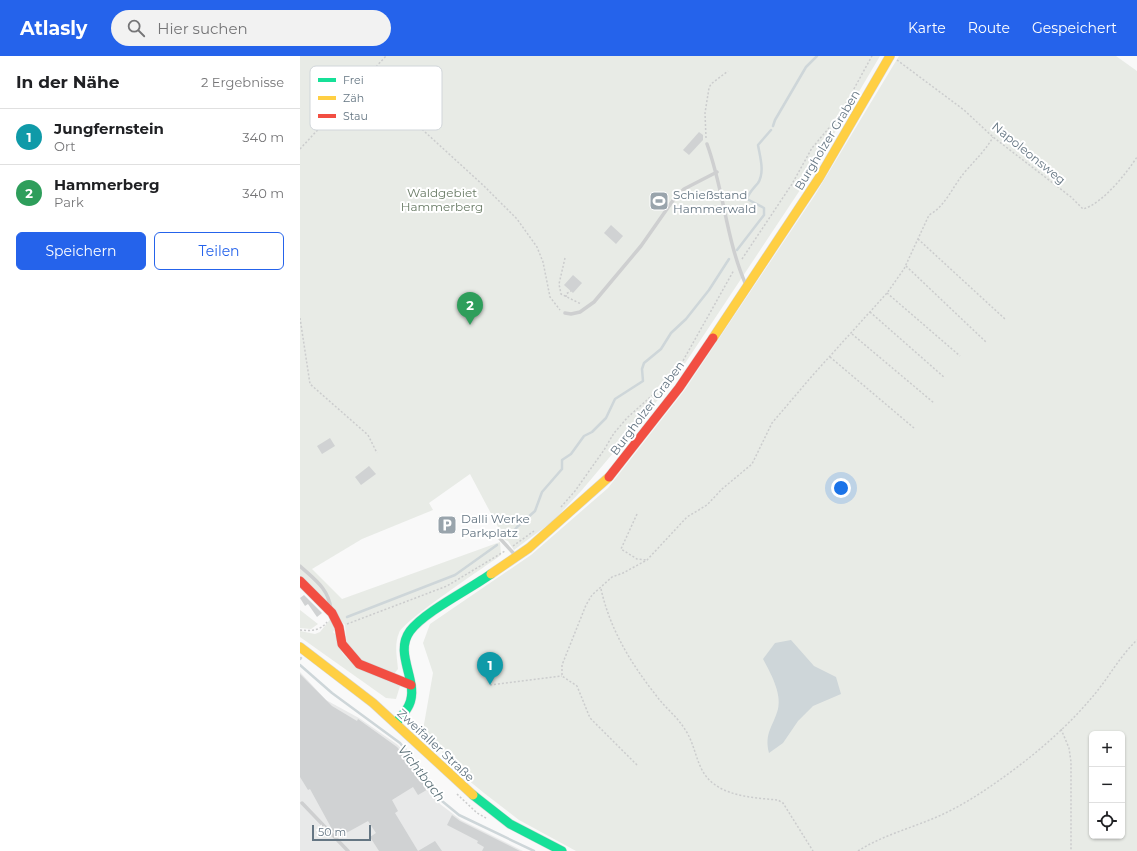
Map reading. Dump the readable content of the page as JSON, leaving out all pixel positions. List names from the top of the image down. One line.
{"streets":{"main road":["Burgholzer Graben","Zweifaller Straße"],"path":["Napoleonsweg"]},"crossings":[["Burgholzer Graben","Zweifaller Straße"]],"water":["Vichtbach"],"parks":["Waldgebiet Hammerberg"],"places":{"sports":["Schießstand Hammerwald"],"parking":["Dalli Werke Parkplatz"]},"legend":["Frei","Zäh","Stau"],"scale_bar":"50 m","page":{"header":"Atlasly","search":"Hier suchen","nav":["Karte","Route","Gespeichert"],"heading":["In der Nähe","2 Ergebnisse"],"list":[{"mark":"1","name":"Jungfernstein","note":"Ort","value":"340 m"},{"mark":"2","name":"Hammerberg","note":"Park","value":"340 m"}],"buttons":["Speichern","Teilen"],"pins":["2","1"],"map_buttons":["+","−"],"scale":"50 m"}}
